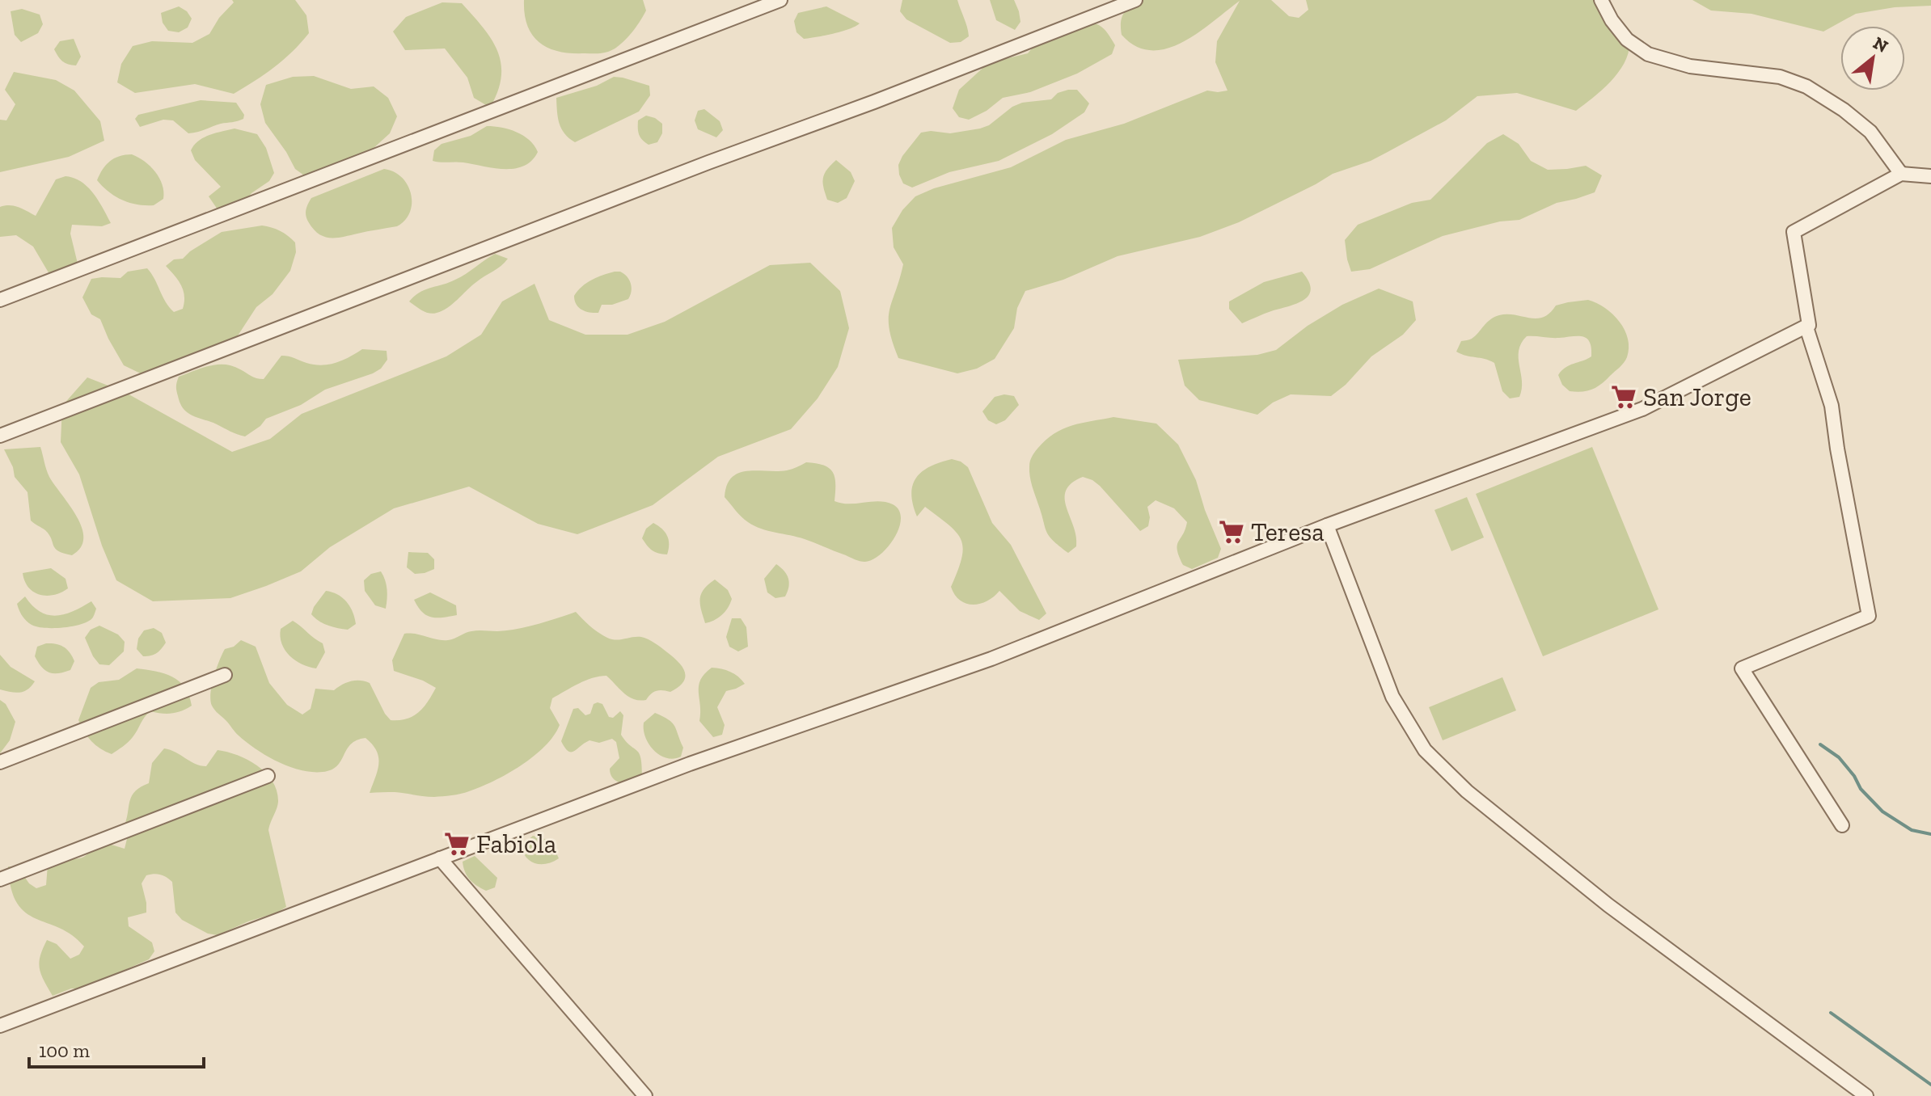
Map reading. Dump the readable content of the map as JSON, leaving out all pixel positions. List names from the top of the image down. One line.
{"places":{"supermarket":["San Jorge","Teresa","Fabiola"]},"scale_bar":"100 m","north":"top right"}
